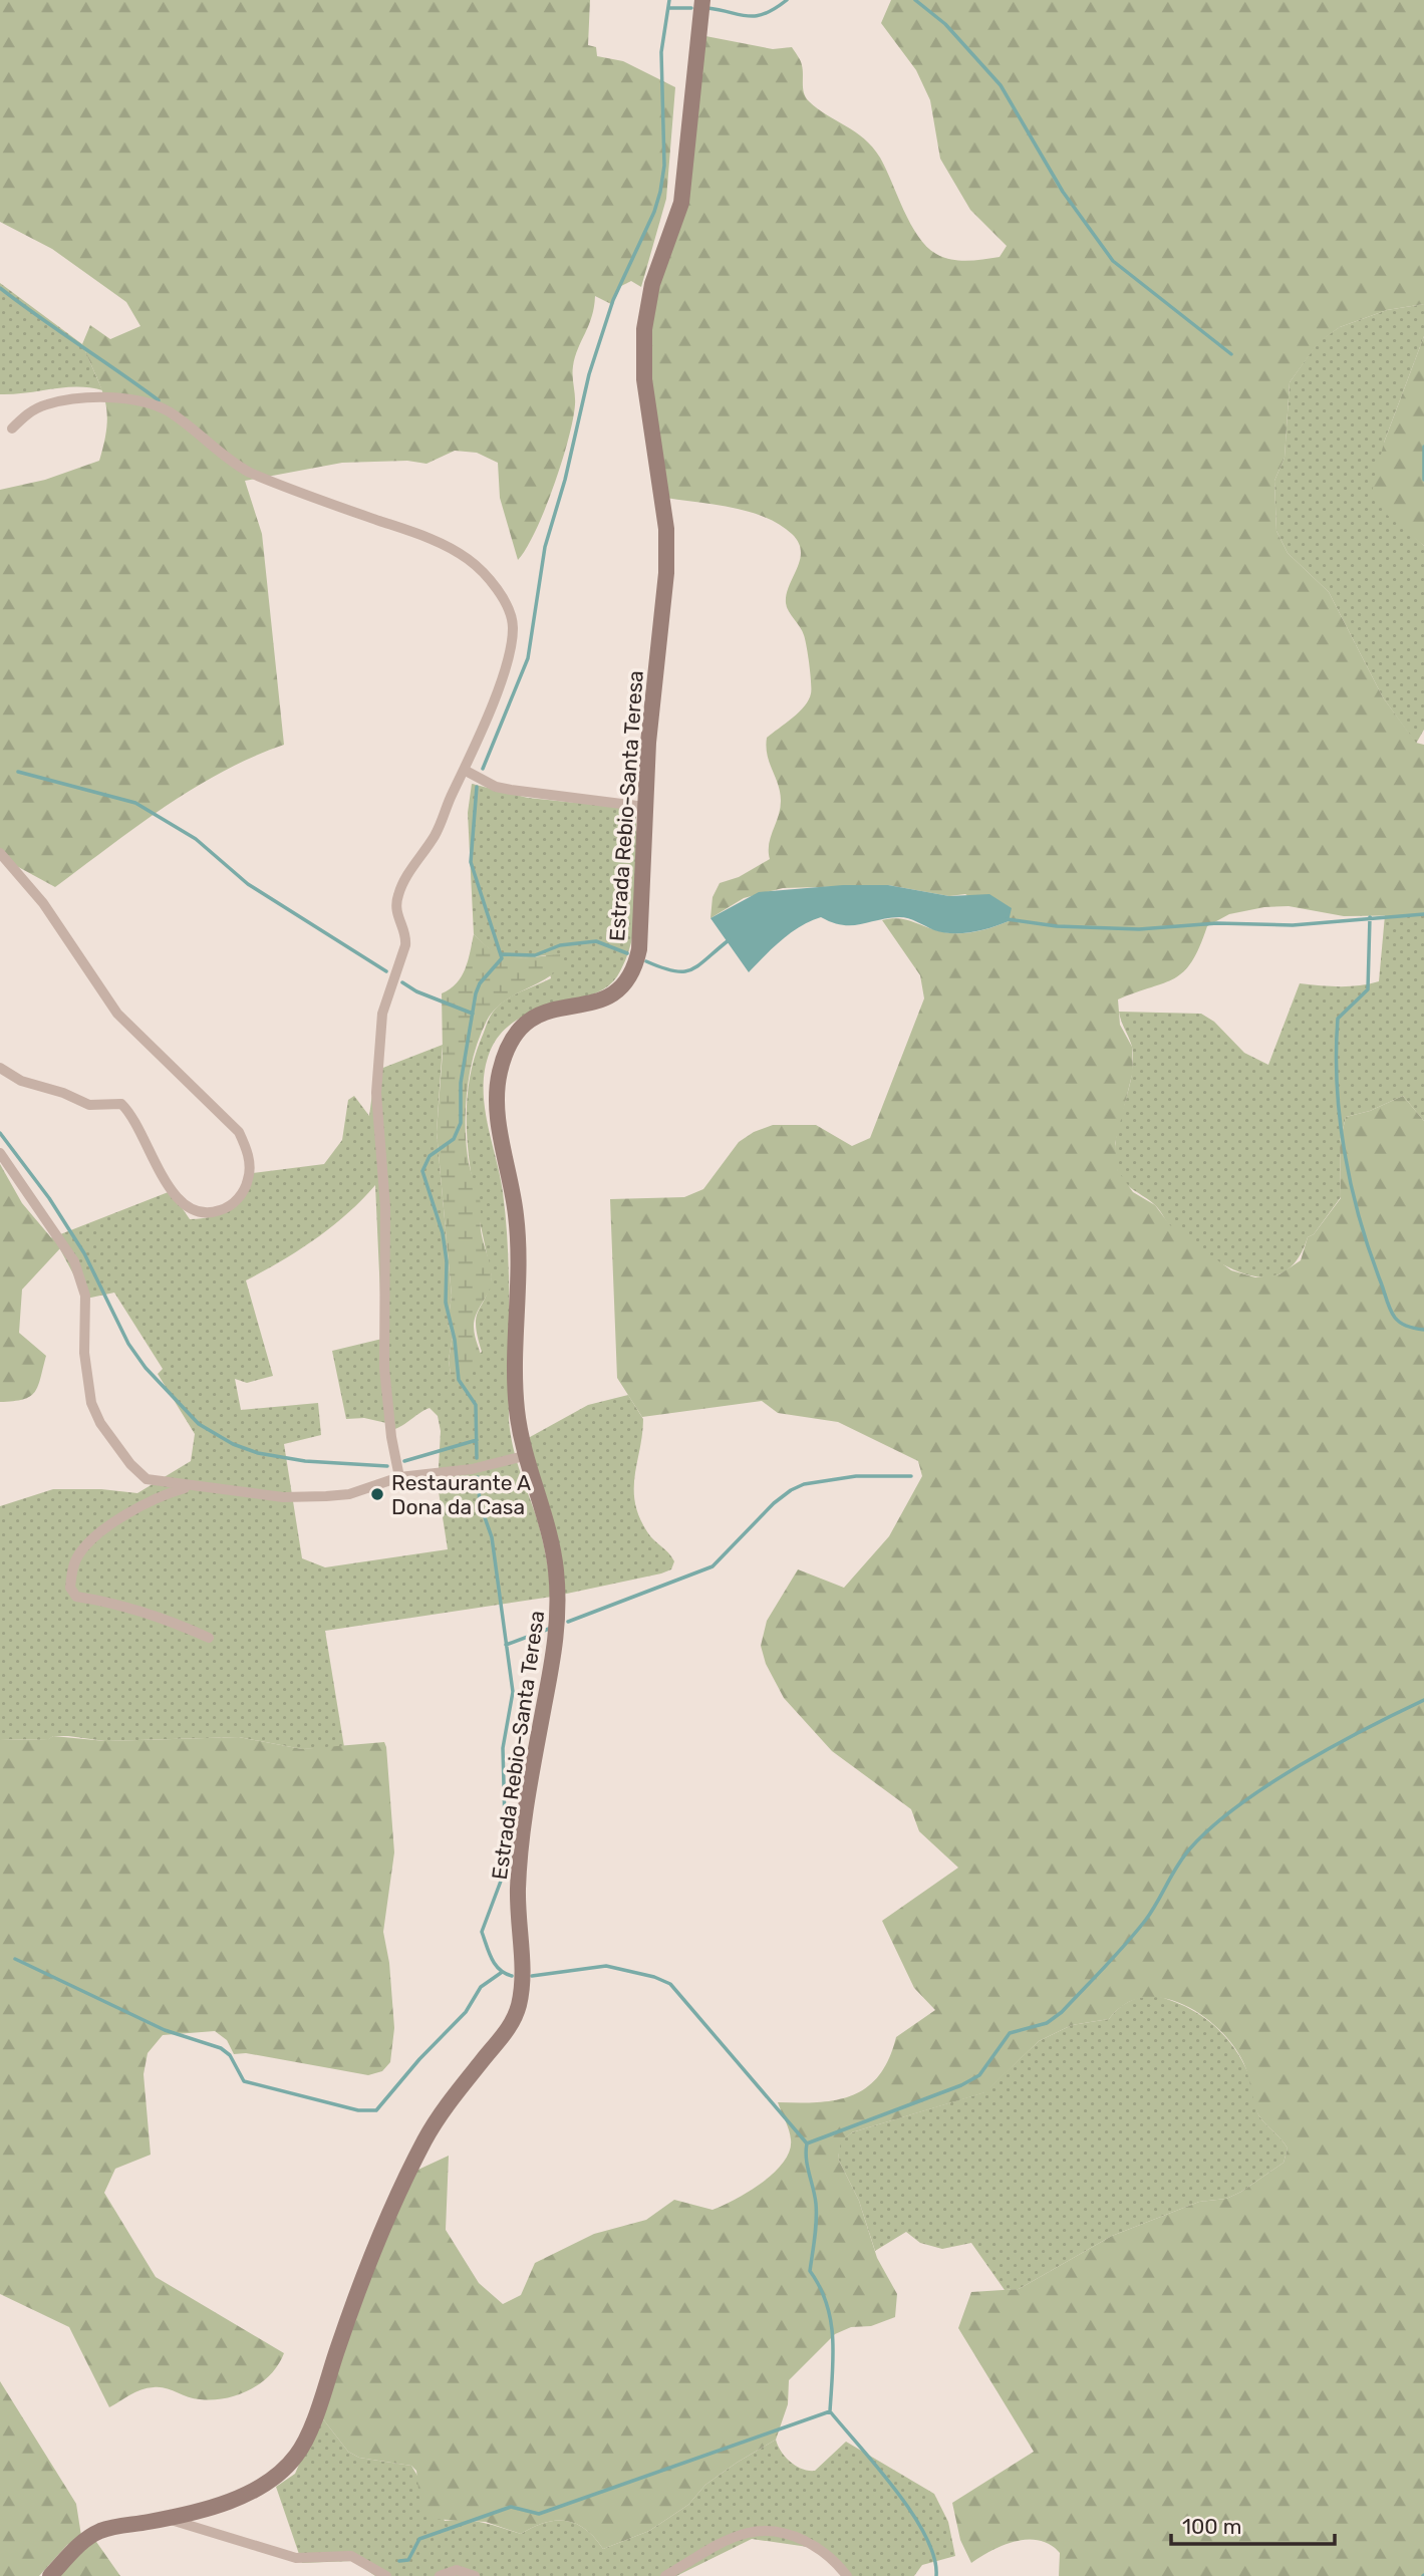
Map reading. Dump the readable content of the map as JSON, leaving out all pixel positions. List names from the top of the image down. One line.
{"streets":{"street":["Estrada Rebio-Santa Teresa"]},"places":["Restaurante A Dona da Casa"],"scale_bar":"100 m"}
